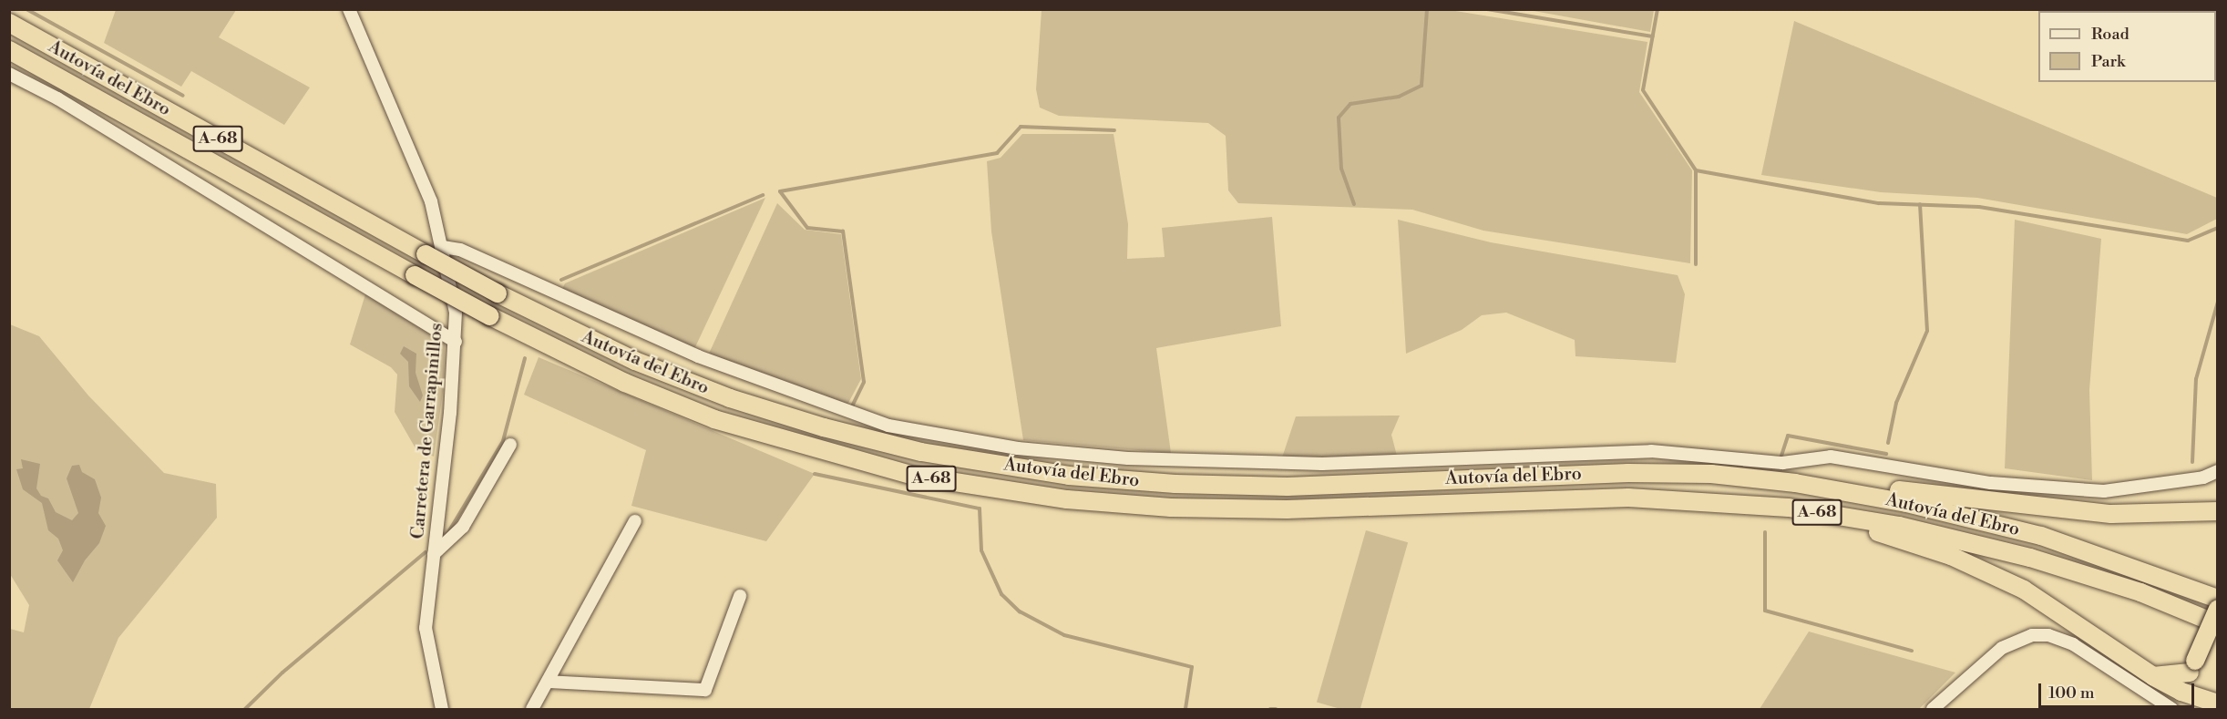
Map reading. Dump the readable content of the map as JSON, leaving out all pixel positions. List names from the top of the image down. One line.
{"streets":{"highway":["Autovía del Ebro","A-68"],"street":["Carretera de Garrapinillos"]},"legend":["Road","Park"],"scale_bar":"100 m"}
